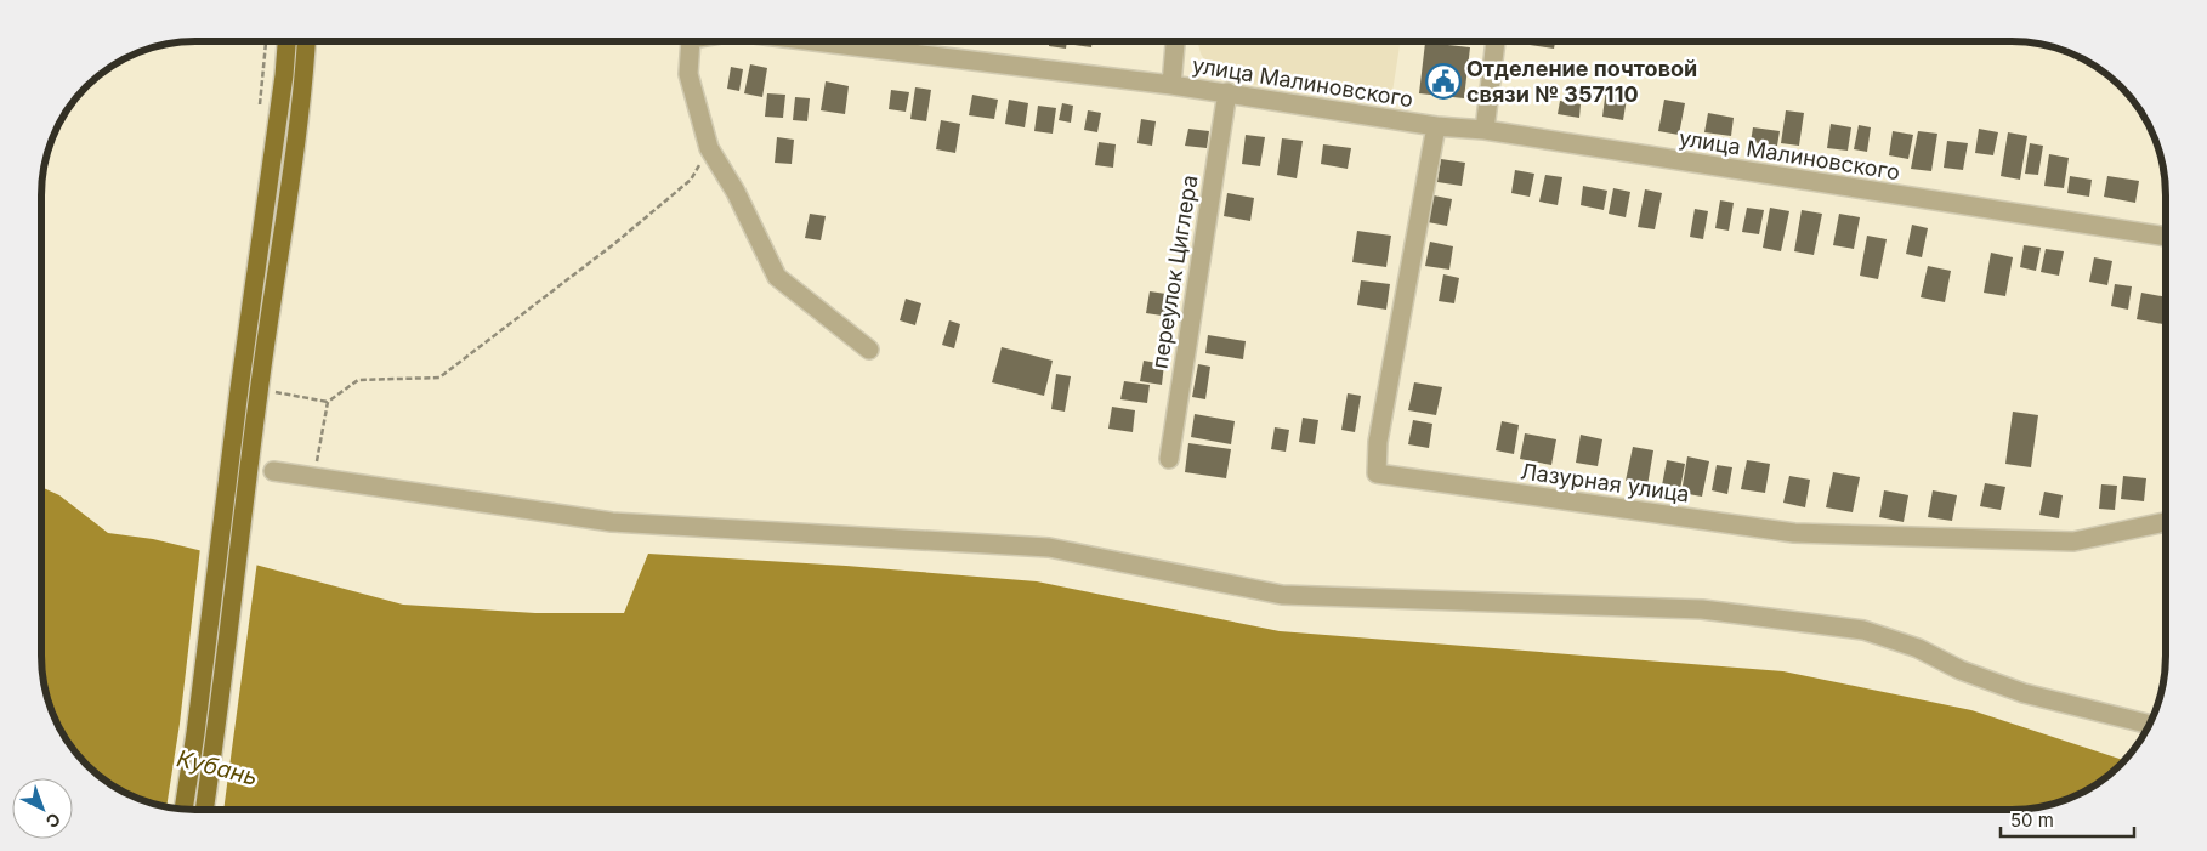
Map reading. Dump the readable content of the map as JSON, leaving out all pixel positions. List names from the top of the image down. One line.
{"streets":{"street":["улица Малиновского","переулок Циглера","Лазурная улица"]},"crossings":[["улица Малиновского","переулок Циглера"],["улица Малиновского","Лазурная улица"]],"water":["Кубань"],"places":{"public building":["Отделение почтовой связи № 357110"]},"scale_bar":"50 m","north":"bottom right"}
